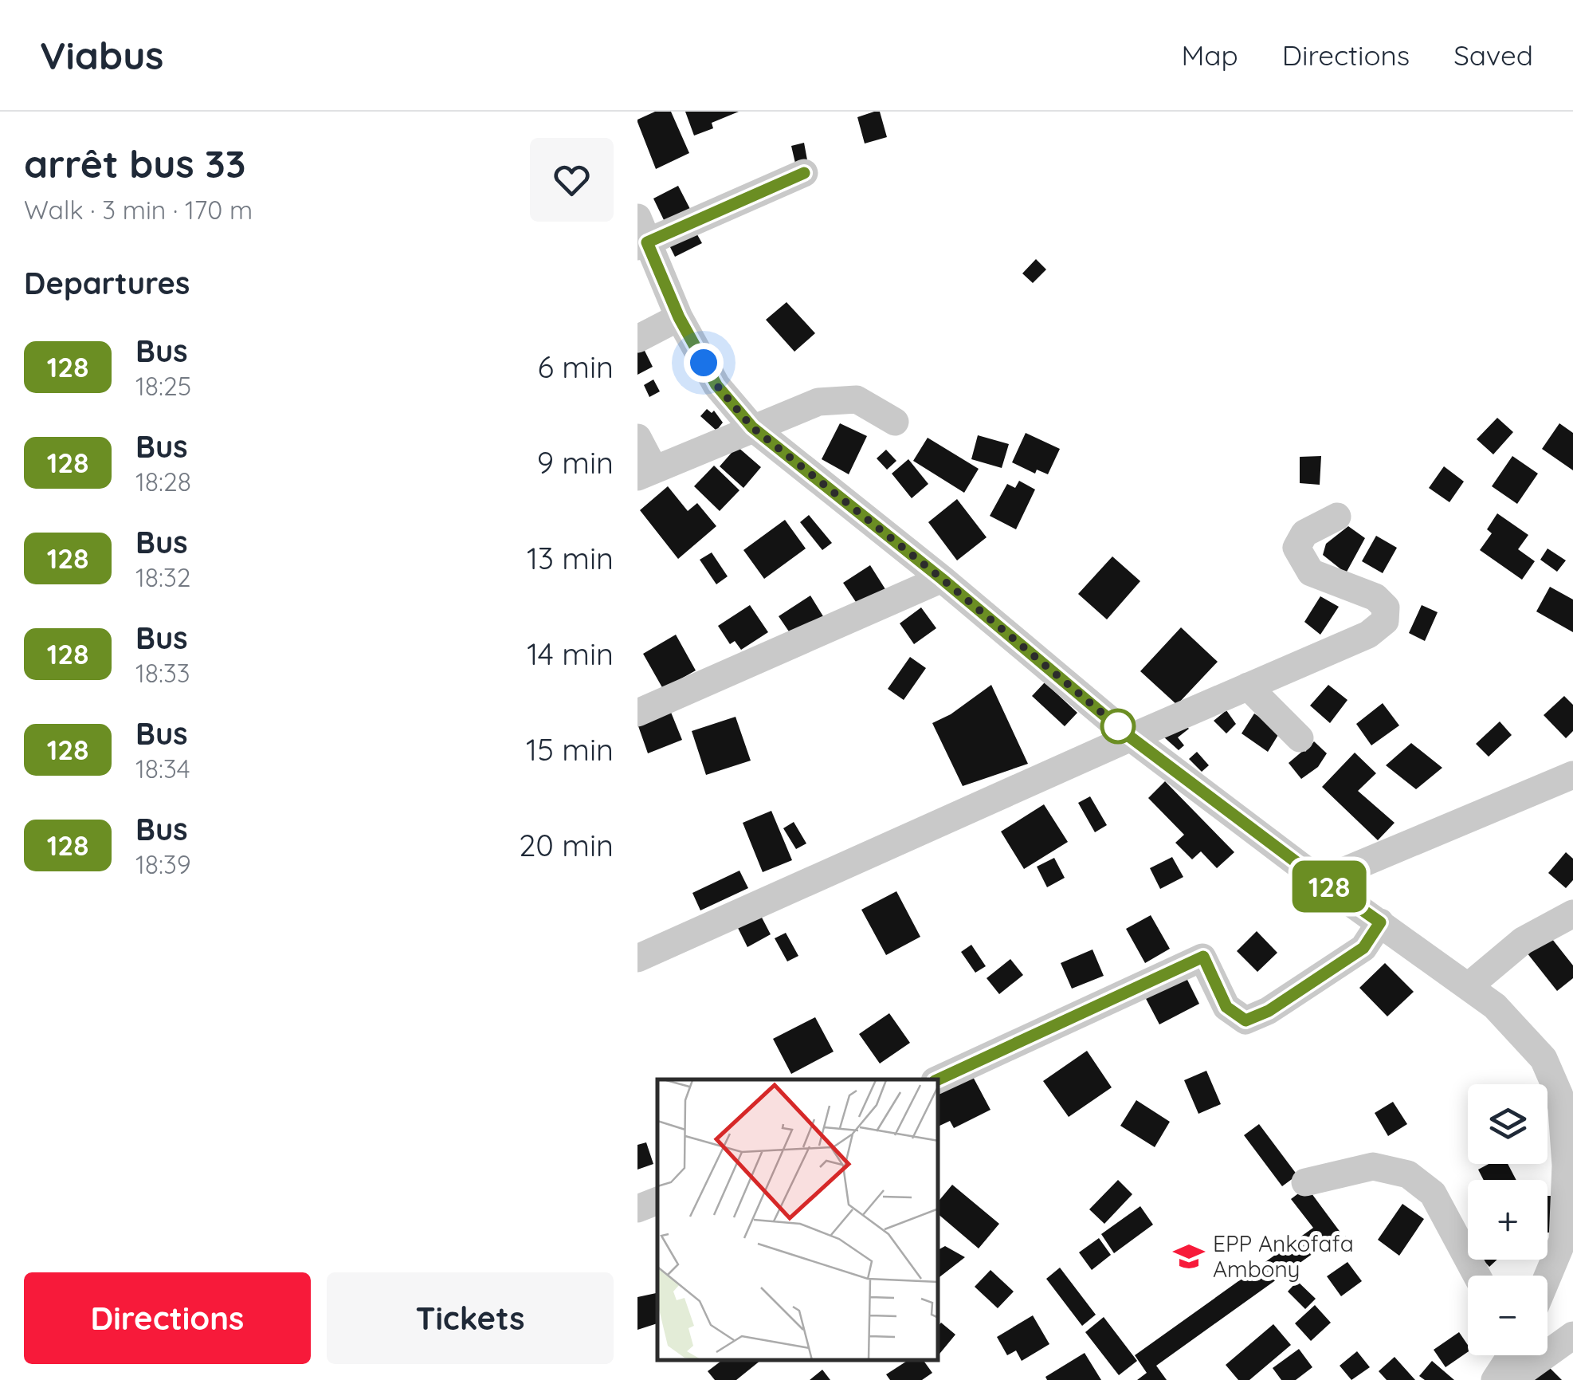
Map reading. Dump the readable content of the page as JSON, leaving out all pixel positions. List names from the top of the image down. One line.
{"places":{"school or university":["EPP Ankofafa Ambony"]},"lines":["bus line 128"],"page":{"header":"Viabus","nav":["Map","Directions","Saved"],"heading":[["arrêt bus 33","Walk · 3 min · 170 m"],"Departures"],"on_map":"128","list":[{"mark":"128","name":"Bus","note":"18:25","value":"6 min"},{"mark":"128","name":"Bus","note":"18:28","value":"9 min"},{"mark":"128","name":"Bus","note":"18:32","value":"13 min"},{"mark":"128","name":"Bus","note":"18:33","value":"14 min"},{"mark":"128","name":"Bus","note":"18:34","value":"15 min"},{"mark":"128","name":"Bus","note":"18:39","value":"20 min"}],"map_buttons":["+","−"],"buttons":["Directions","Tickets"]}}
